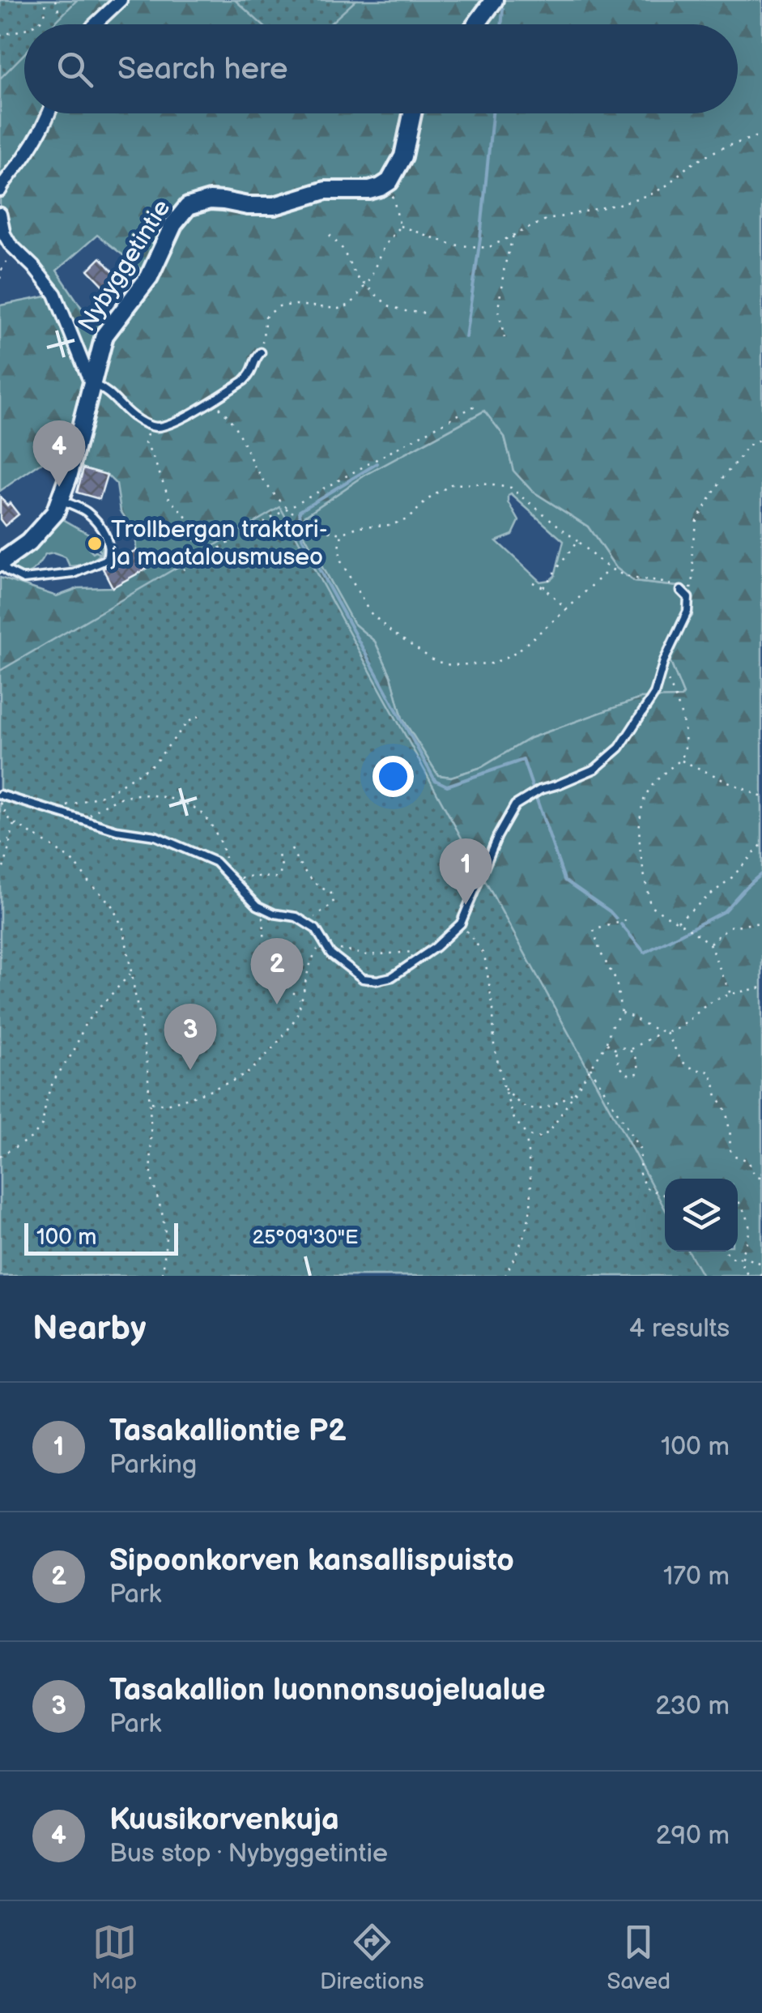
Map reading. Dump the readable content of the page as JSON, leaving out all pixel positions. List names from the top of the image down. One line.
{"streets":{"street":["Nybyggetintie"]},"places":["Trollbergan traktori- ja maatalousmuseo"],"scale_bar":"100 m","page":{"search":"Search here","pins":["4","1","2","3"],"scale":"100 m","heading":["Nearby","4 results"],"list":[{"mark":"1","name":"Tasakalliontie P2","note":"Parking","value":"100 m"},{"mark":"2","name":"Sipoonkorven kansallispuisto","note":"Park","value":"170 m"},{"mark":"3","name":"Tasakallion luonnonsuojelualue","note":"Park","value":"230 m"},{"mark":"4","name":"Kuusikorvenkuja","note":"Bus stop · Nybyggetintie","value":"290 m"}],"nav":["Map","Directions","Saved"]},"coordinates":["25°09'30\"E"]}
